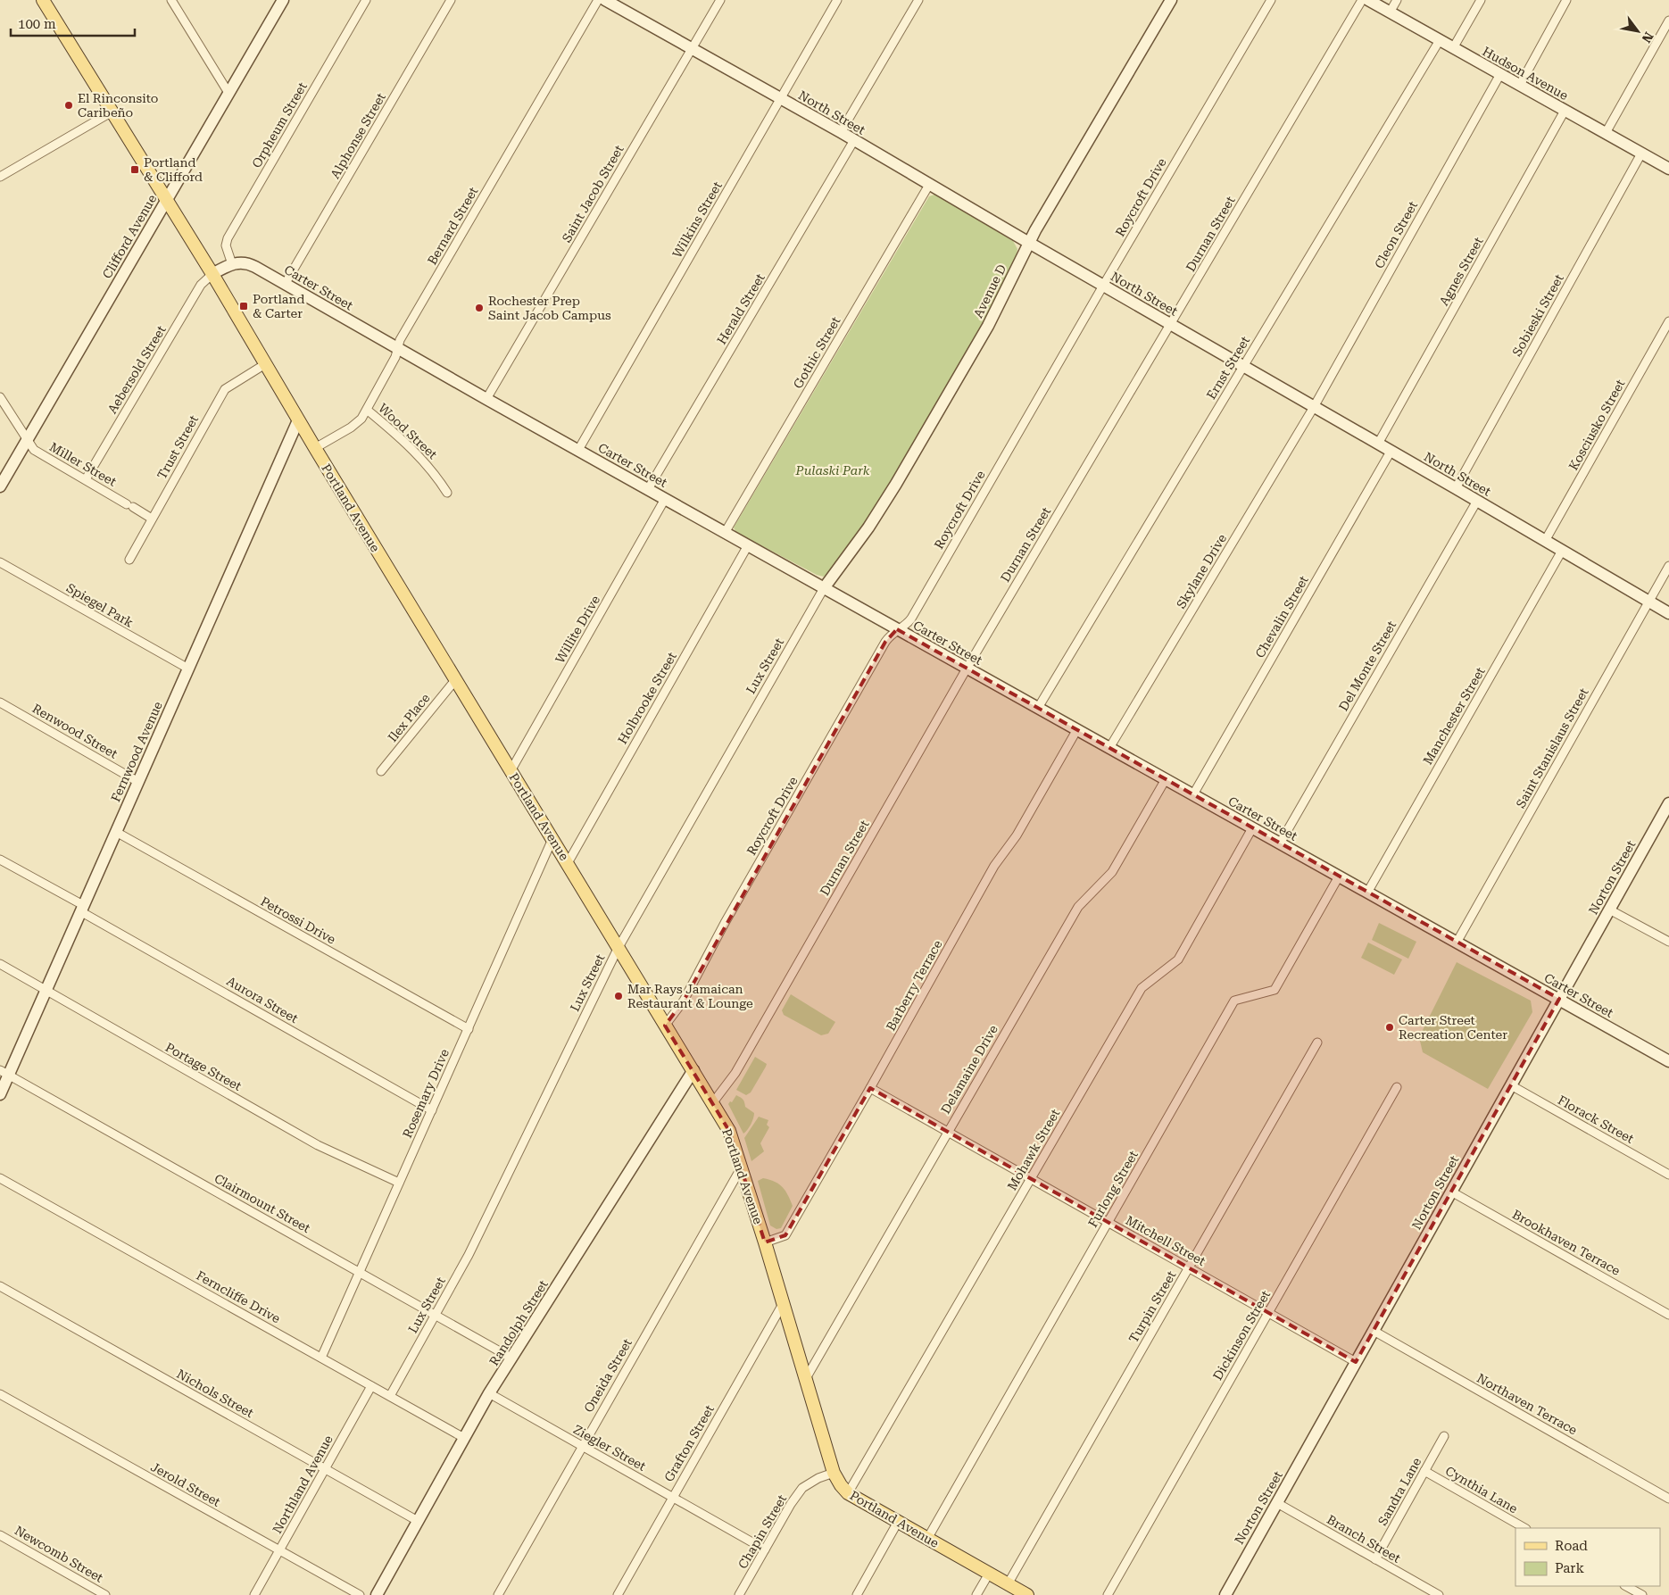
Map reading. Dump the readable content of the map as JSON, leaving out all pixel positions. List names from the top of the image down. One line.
{"streets":{"main road":["Hudson Avenue","North Street","Clifford Avenue","Carter Street","Avenue D","Portland Avenue","Fernwood Avenue","Norton Street","Randolph Street"],"street":["Orpheum Street","Alphonse Street","Saint Jacob Street","Roycroft Drive","Wilkins Street","Bernard Street","Durnan Street","Cleon Street","Agnes Street","Herald Street","Sobieski Street","Gothic Street","Ernst Street","Aebersold Street","Kosciusko Street","Wood Street","Trust Street","Miller Street","Skylane Drive","Spiegel Park","Chevalin Street","Willite Drive","Lux Street","Del Monte Street","Holbrooke Street","Manchester Street","Ilex Place","Renwood Street","Saint Stanislaus Street","Petrossi Drive","Barberry Terrace","Aurora Street","Portage Street","Delamaine Drive","Rosemary Drive","Florack Street","Mohawk Street","Furlong Street","Clairmount Street","Mitchell Street","Brookhaven Terrace","Ferncliffe Drive","Turpin Street","Dickinson Street","Oneida Street","Nichols Street","Northaven Terrace","Grafton Street","Ziegler Street","Jerold Street","Northland Avenue","Cynthia Lane","Sandra Lane","Chapin Street","Branch Street","Newcomb Street"]},"crossings":[["Hudson Avenue","Cleon Street"],["Hudson Avenue","Agnes Street"],["Hudson Avenue","Sobieski Street"],["Hudson Avenue","Ernst Street"],["North Street","Saint Jacob Street"],["North Street","Roycroft Drive"],["North Street","Wilkins Street"],["North Street","Durnan Street"],["North Street","Cleon Street"],["North Street","Agnes Street"],["North Street","Avenue D"],["North Street","Herald Street"],["North Street","Sobieski Street"],["North Street","Gothic Street"],["North Street","Ernst Street"],["North Street","Kosciusko Street"],["North Street","Skylane Drive"],["North Street","Chevalin Street"],["North Street","Del Monte Street"],["North Street","Manchester Street"],["North Street","Saint Stanislaus Street"],["Orpheum Street","Carter Street"],["Alphonse Street","Carter Street"],["Saint Jacob Street","Carter Street"],["Roycroft Drive","Carter Street"],["Roycroft Drive","Portland Avenue"],["Wilkins Street","Carter Street"],["Bernard Street","Carter Street"],["Bernard Street","Wood Street"],["Bernard Street","Portland Avenue"],["Durnan Street","Carter Street"],["Durnan Street","Portland Avenue"],["Cleon Street","Skylane Drive"],["Clifford Avenue","Miller Street"],["Clifford Avenue","Portland Avenue"],["Carter Street","Avenue D"],["Carter Street","Herald Street"],["Carter Street","Gothic Street"],["Carter Street","Ernst Street"],["Carter Street","Skylane Drive"],["Carter Street","Chevalin Street"],["Carter Street","Willite Drive"],["Carter Street","Lux Street"],["Carter Street","Del Monte Street"],["Carter Street","Holbrooke Street"],["Carter Street","Manchester Street"],["Carter Street","Saint Stanislaus Street"],["Carter Street","Norton Street"],["Carter Street","Barberry Terrace"],["Carter Street","Delamaine Drive"],["Carter Street","Mohawk Street"],["Carter Street","Furlong Street"],["Avenue D","Lux Street"],["Aebersold Street","Miller Street"],["Aebersold Street","Portland Avenue"],["Trust Street","Miller Street"],["Trust Street","Portland Avenue"],["Portland Avenue","Willite Drive"],["Portland Avenue","Lux Street"],["Portland Avenue","Holbrooke Street"],["Portland Avenue","Ilex Place"],["Portland Avenue","Fernwood Avenue"],["Portland Avenue","Barberry Terrace"],["Portland Avenue","Delamaine Drive"],["Portland Avenue","Rosemary Drive"],["Portland Avenue","Mohawk Street"],["Portland Avenue","Furlong Street"],["Portland Avenue","Turpin Street"],["Portland Avenue","Randolph Street"],["Portland Avenue","Oneida Street"],["Portland Avenue","Grafton Street"],["Portland Avenue","Chapin Street"],["Spiegel Park","Fernwood Avenue"],["Lux Street","Clairmount Street"],["Lux Street","Ferncliffe Drive"],["Renwood Street","Fernwood Avenue"],["Fernwood Avenue","Petrossi Drive"],["Fernwood Avenue","Aurora Street"],["Fernwood Avenue","Portage Street"],["Fernwood Avenue","Clairmount Street"],["Norton Street","Florack Street"],["Norton Street","Mitchell Street"],["Norton Street","Brookhaven Terrace"],["Norton Street","Northaven Terrace"],["Norton Street","Branch Street"],["Petrossi Drive","Rosemary Drive"],["Barberry Terrace","Mitchell Street"],["Aurora Street","Rosemary Drive"],["Portage Street","Rosemary Drive"],["Delamaine Drive","Mitchell Street"],["Rosemary Drive","Clairmount Street"],["Rosemary Drive","Ferncliffe Drive"],["Mohawk Street","Mitchell Street"],["Furlong Street","Mitchell Street"],["Clairmount Street","Randolph Street"],["Mitchell Street","Turpin Street"],["Mitchell Street","Dickinson Street"],["Ferncliffe Drive","Randolph Street"],["Ferncliffe Drive","Northland Avenue"],["Randolph Street","Nichols Street"],["Randolph Street","Ziegler Street"],["Oneida Street","Ziegler Street"],["Nichols Street","Northland Avenue"],["Grafton Street","Ziegler Street"],["Ziegler Street","Chapin Street"],["Jerold Street","Northland Avenue"],["Cynthia Lane","Sandra Lane"],["Sandra Lane","Branch Street"]],"parks":["Pulaski Park"],"places":{"other":["El Rinconsito Caribeño","Rochester Prep Saint Jacob Campus","Mar Rays Jamaican Restaurant & Lounge","Carter Street Recreation Center"],"transit":["Portland & Clifford","Portland & Carter"]},"legend":["Road","Park"],"scale_bar":"100 m","north":"bottom right"}
